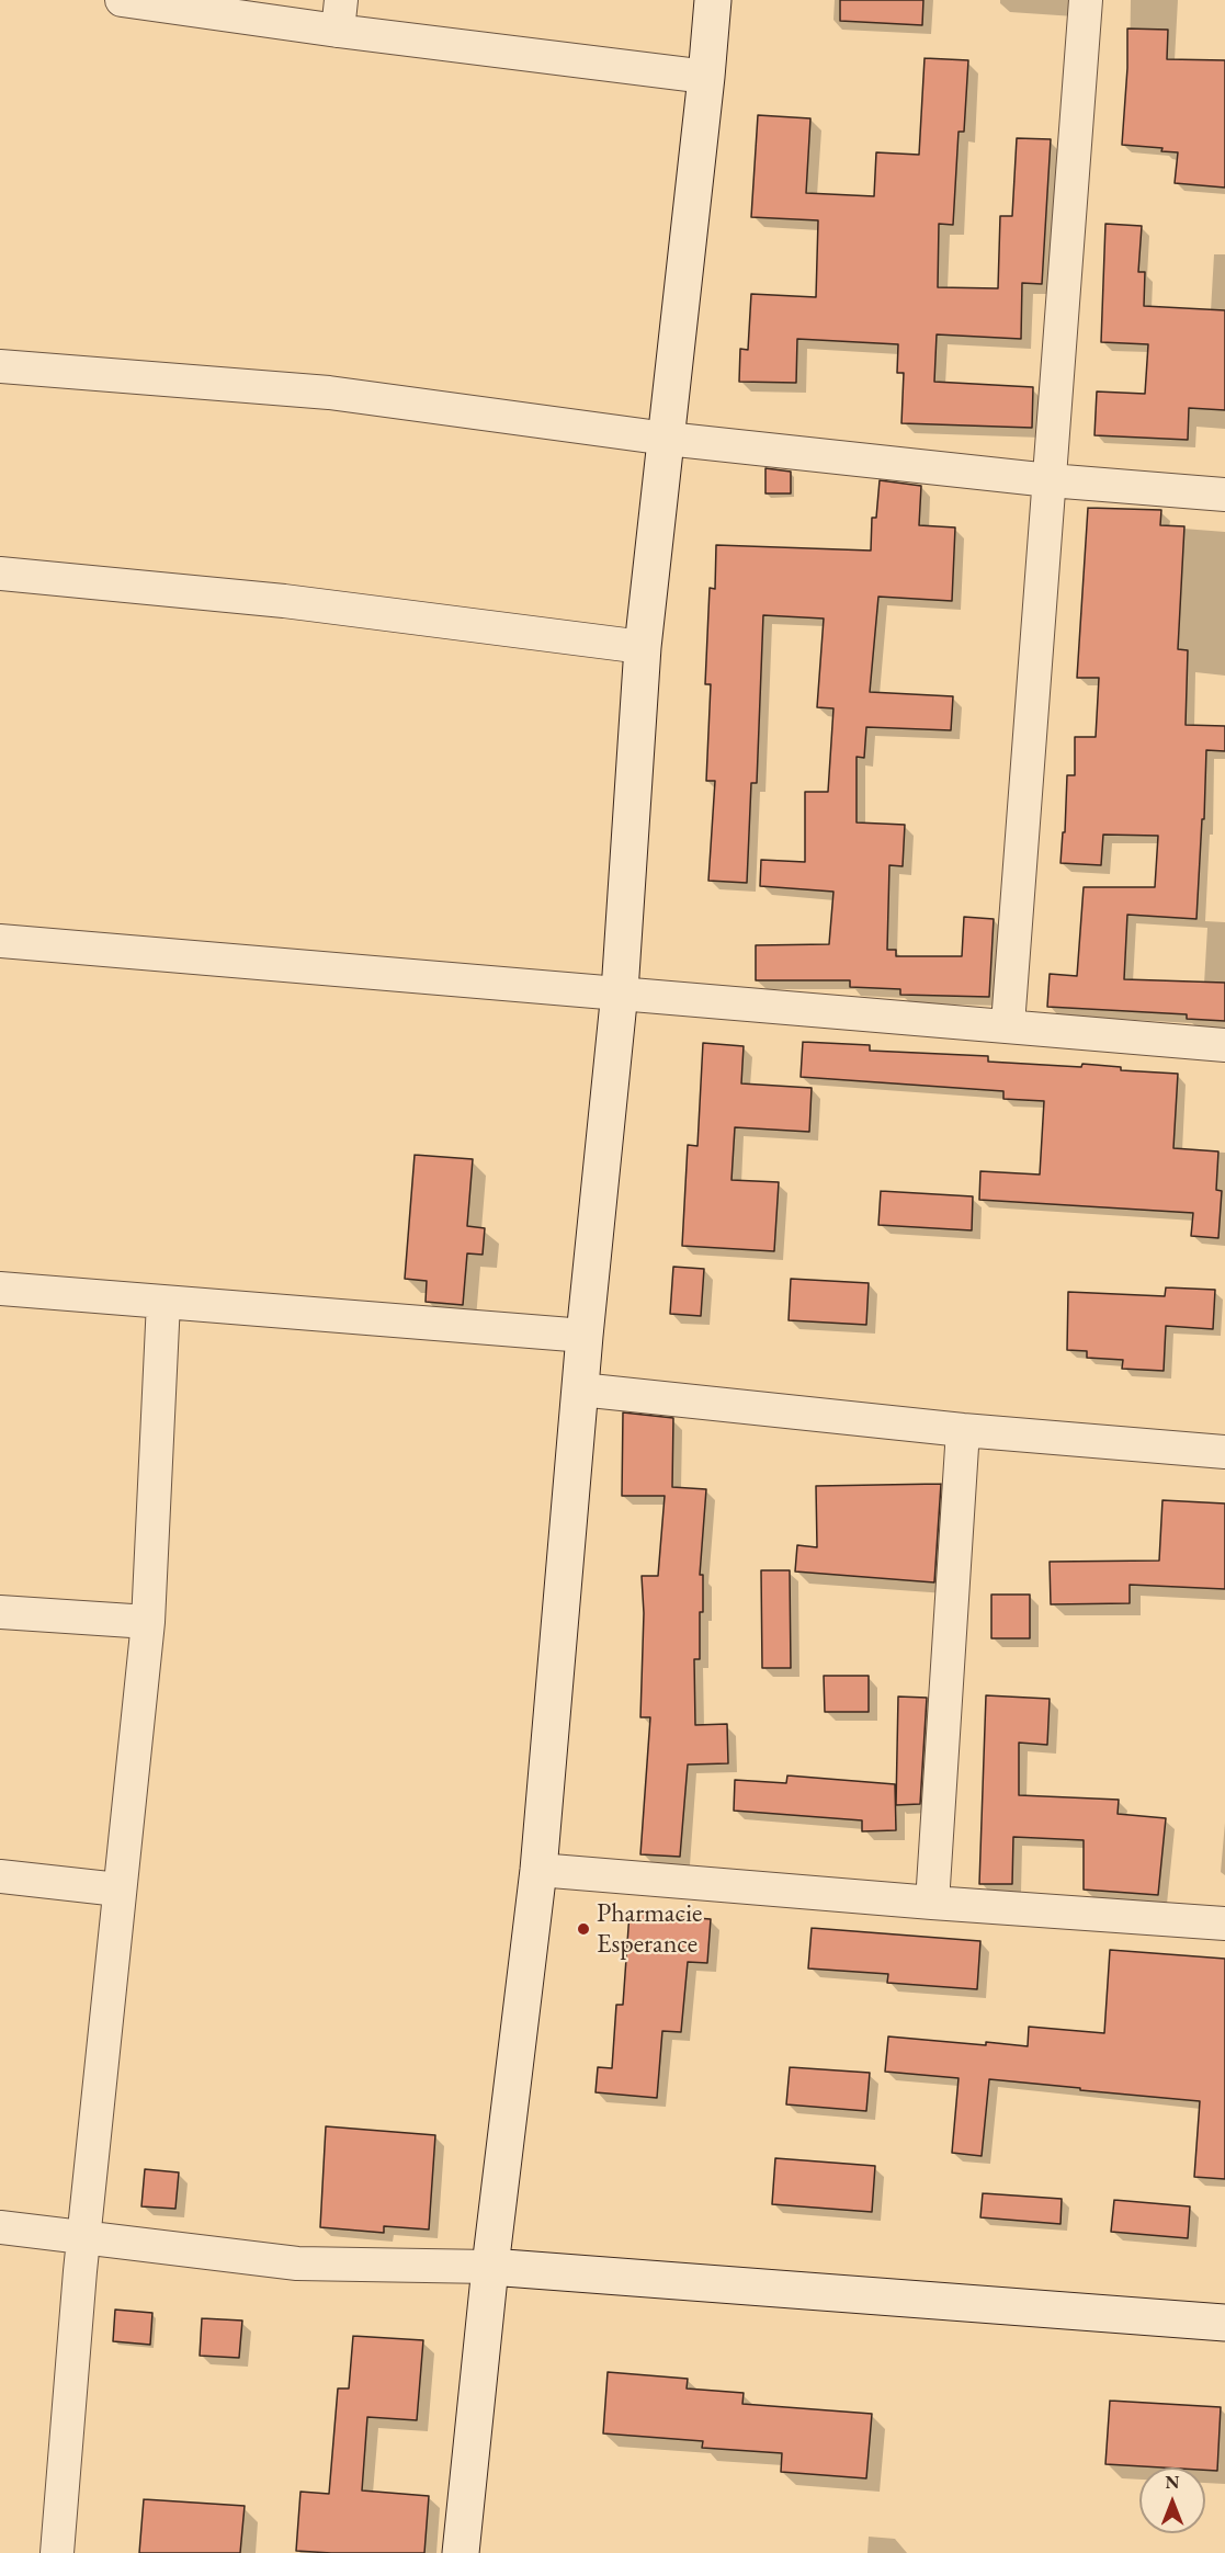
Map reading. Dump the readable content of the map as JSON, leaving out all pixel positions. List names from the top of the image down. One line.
{"places":["Pharmacie Esperance"],"north":"top"}
